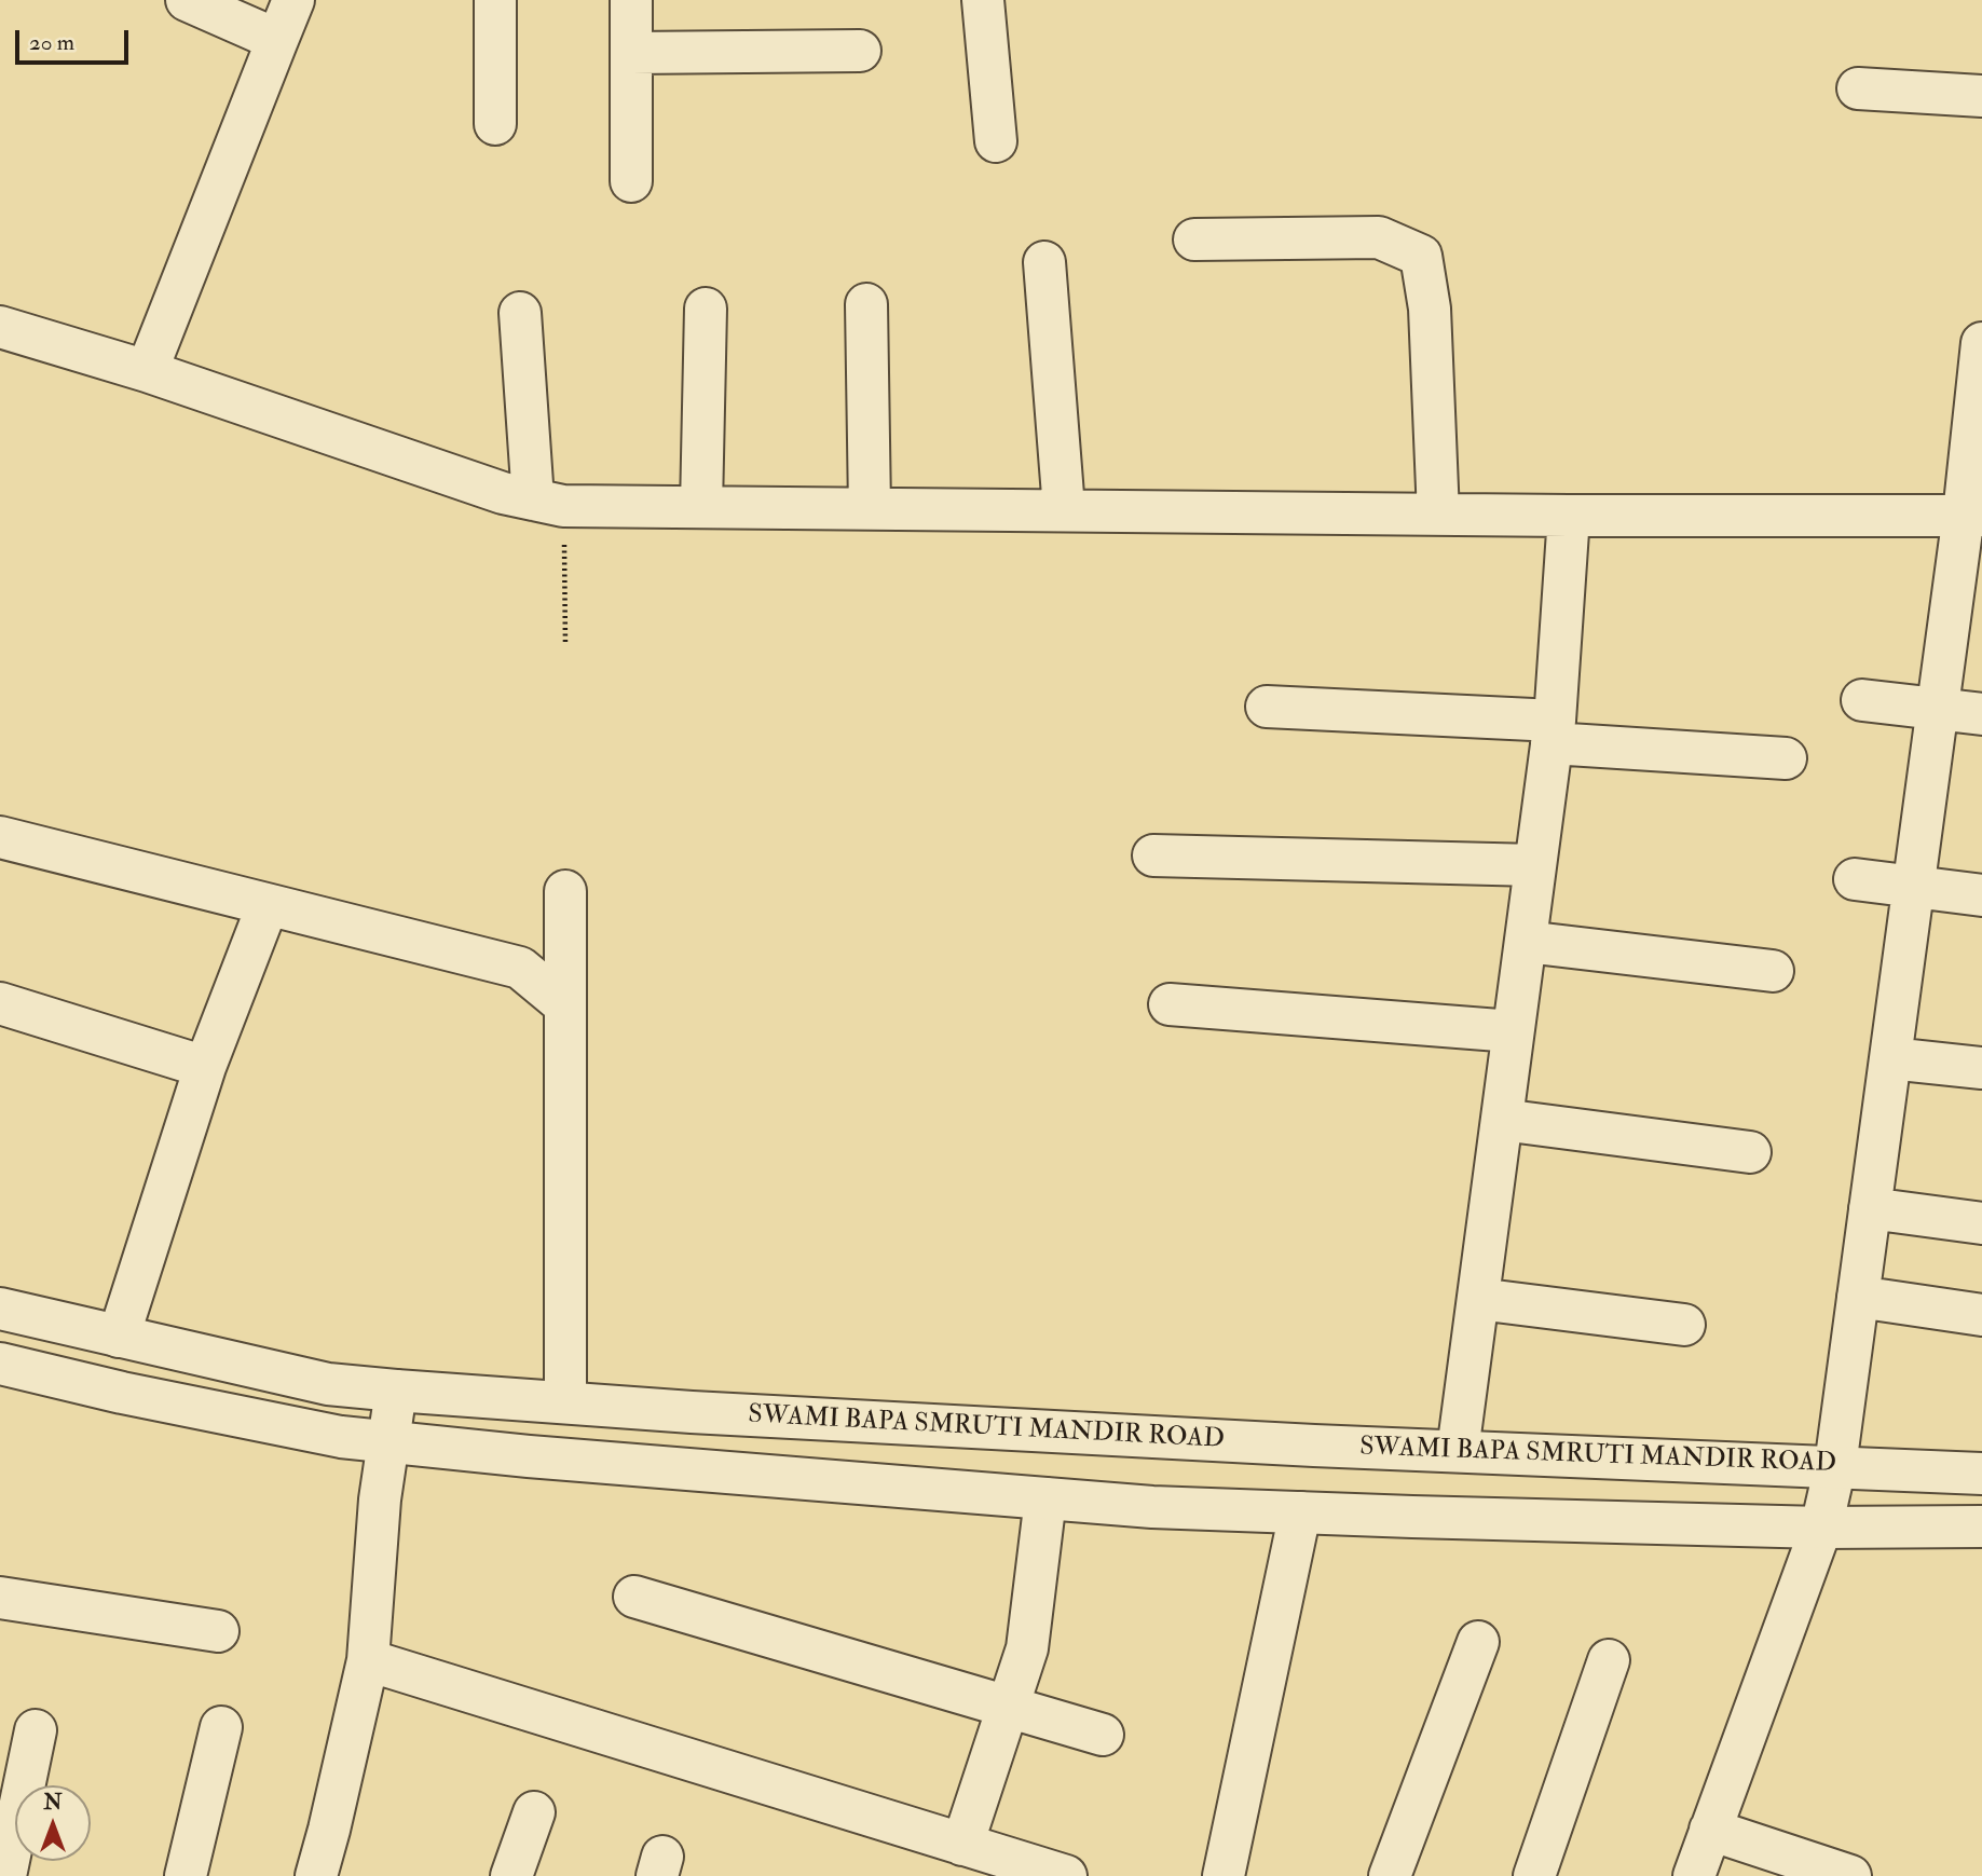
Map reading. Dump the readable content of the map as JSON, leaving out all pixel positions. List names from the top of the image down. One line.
{"streets":{"street":["SWAMI BAPA SMRUTI MANDIR ROAD"]},"scale_bar":"20 m","north":"top"}
